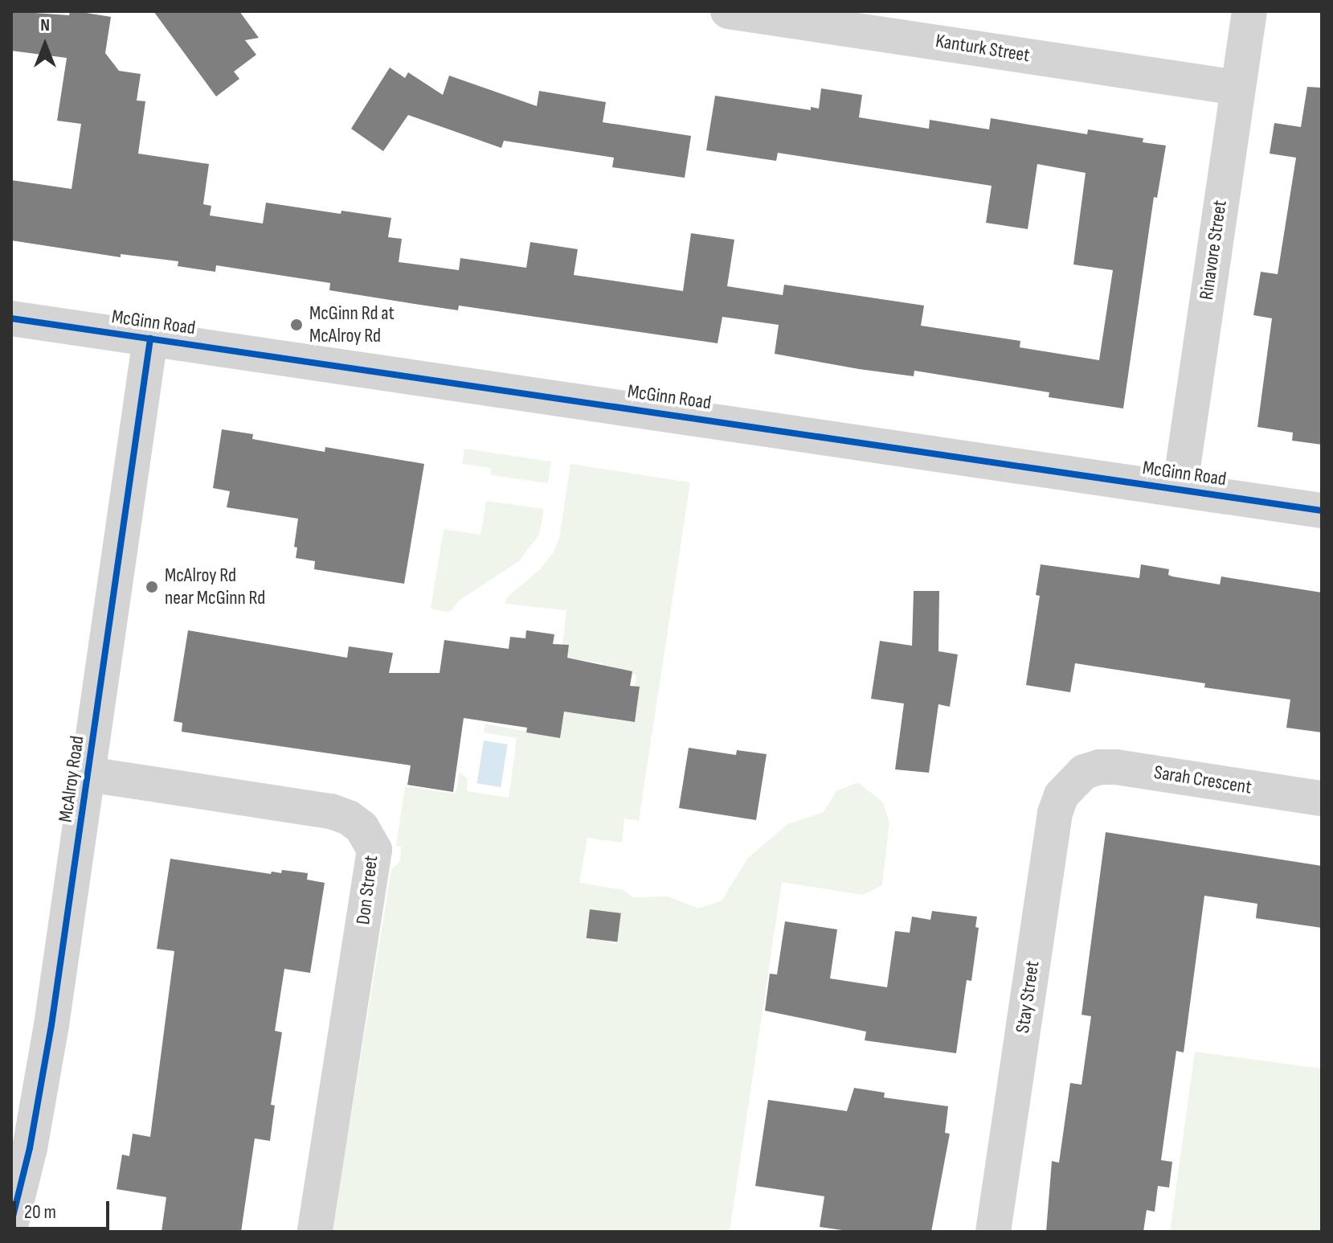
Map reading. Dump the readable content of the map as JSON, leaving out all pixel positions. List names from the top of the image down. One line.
{"streets":{"street":["Kanturk Street","Rinavore Street","McGinn Road","McAlroy Road","Sarah Crescent","Don Street","Stay Street"]},"crossings":[["Kanturk Street","Rinavore Street"],["Rinavore Street","McGinn Road"],["McGinn Road","McAlroy Road"],["McAlroy Road","Don Street"],["Sarah Crescent","Stay Street"]],"places":["McGinn Rd at McAlroy Rd","McAlroy Rd near McGinn Rd"],"scale_bar":"20 m","north":"top"}
